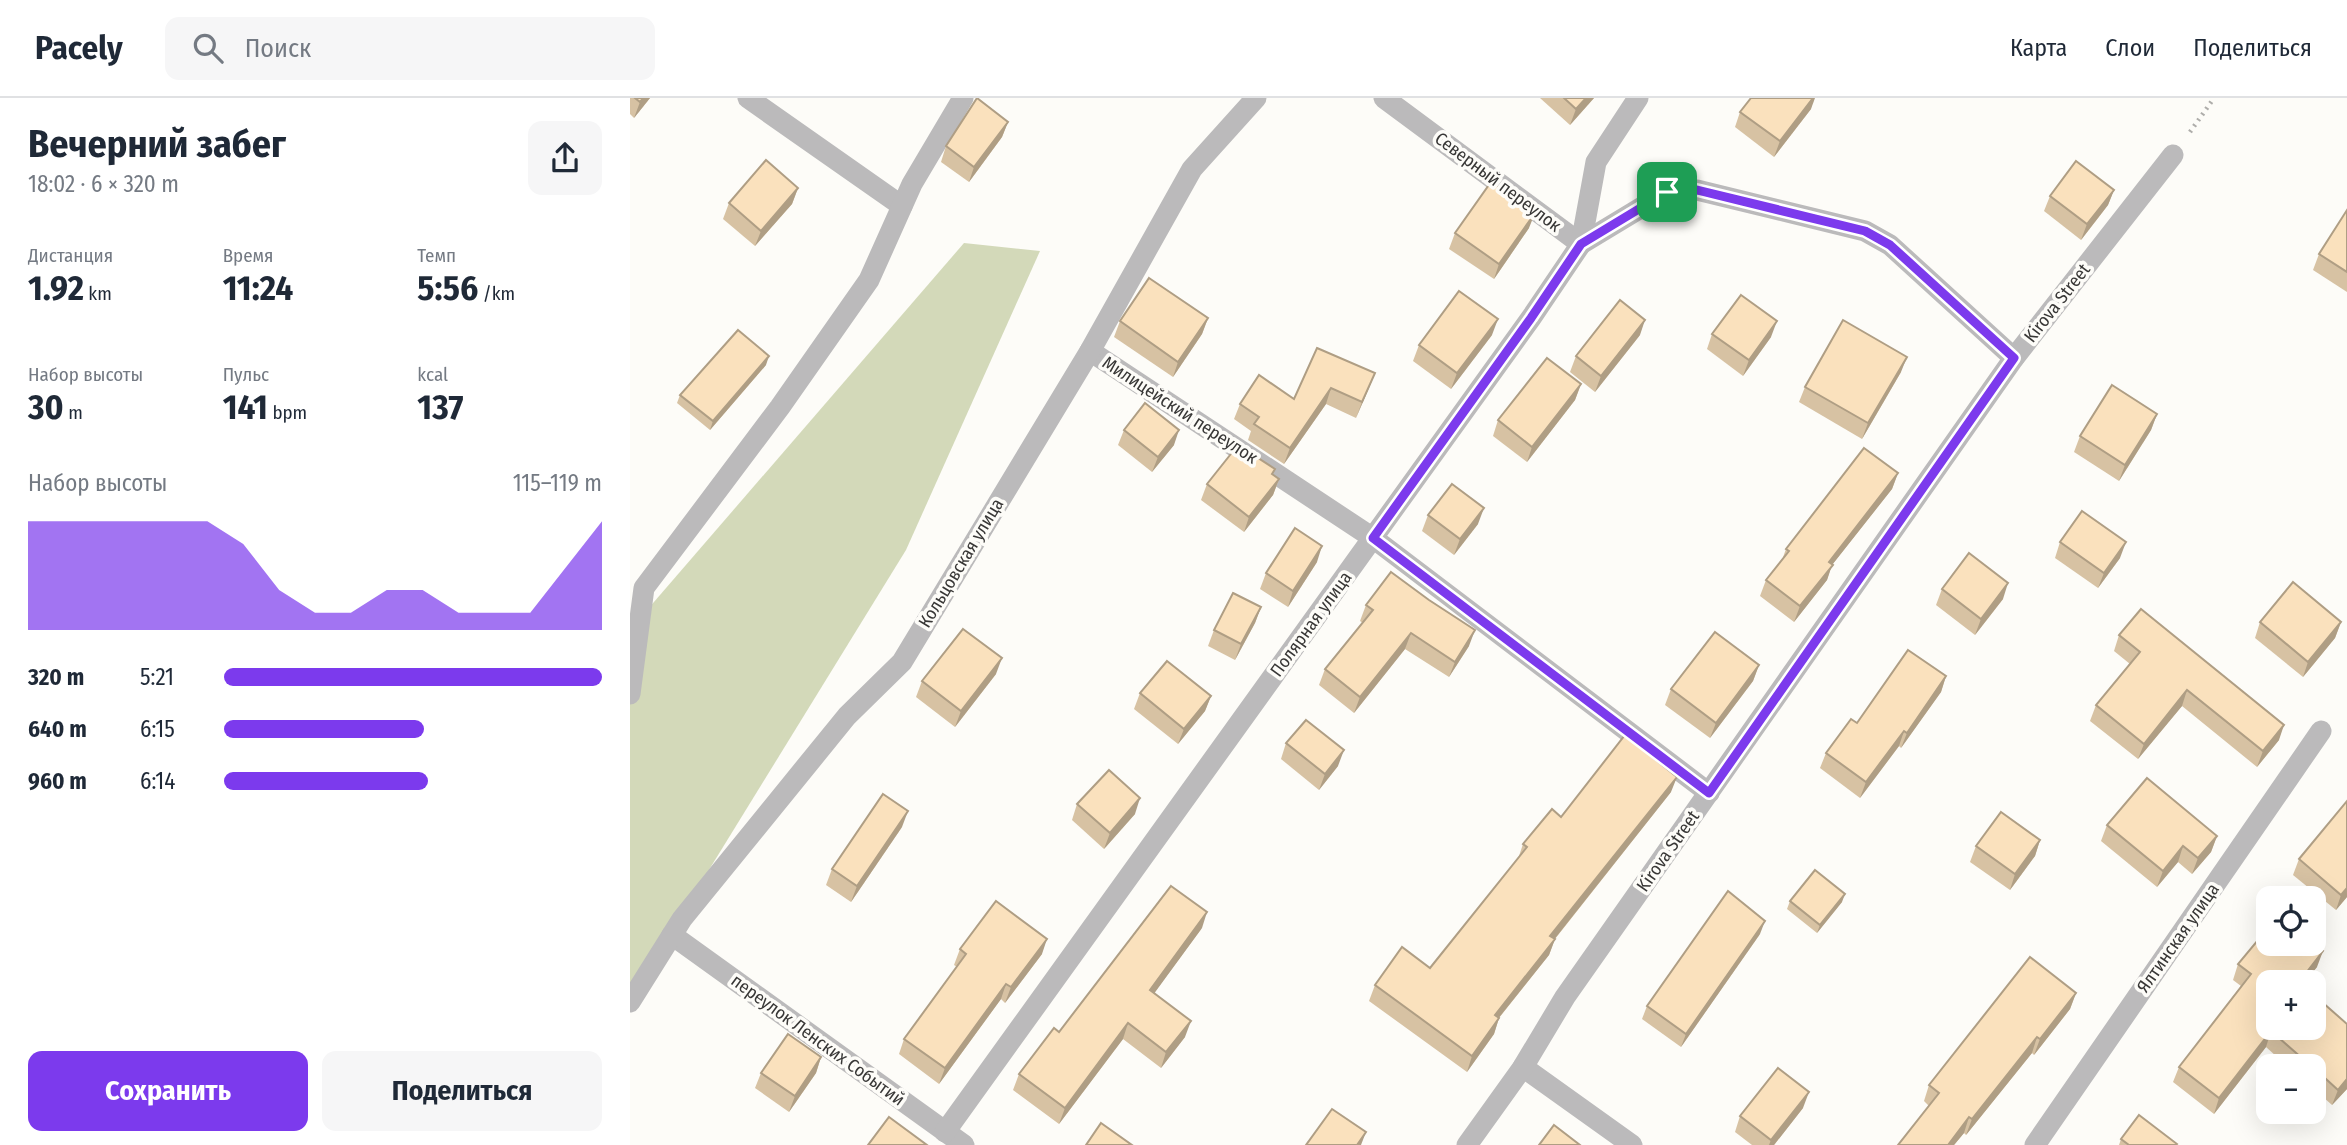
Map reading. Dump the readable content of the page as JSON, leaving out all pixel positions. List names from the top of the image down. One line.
{"streets":{"street":["Северный переулок","Kirova Street","Милицейский переулок","Кольцовская улица","Полярная улица","Ялтинская улица","переулок Ленских Событий"]},"crossings":[["Северный переулок","Полярная улица"],["Kirova Street","Милицейский переулок"],["Милицейский переулок","Кольцовская улица"],["Милицейский переулок","Полярная улица"],["Кольцовская улица","переулок Ленских Событий"],["Полярная улица","переулок Ленских Событий"]],"page":{"header":"Pacely","search":"Поиск","nav":["Карта","Слои","Поделиться"],"heading":["Вечерний забег","18:02 · 6 × 320 m"],"stats":[["Дистанция","1.92 km"],["Время","11:24"],["Темп","5:56 /km"],["Набор высоты","30 m"],["Пульс","141 bpm"],["kcal","137"]],"chart":["Набор высоты","115–119 m"],"list":[{"name":"320 m","note":"5:21"},{"name":"640 m","note":"6:15"},{"name":"960 m","note":"6:14"}],"map_buttons":["+","−"],"buttons":["Сохранить","Поделиться"]}}
